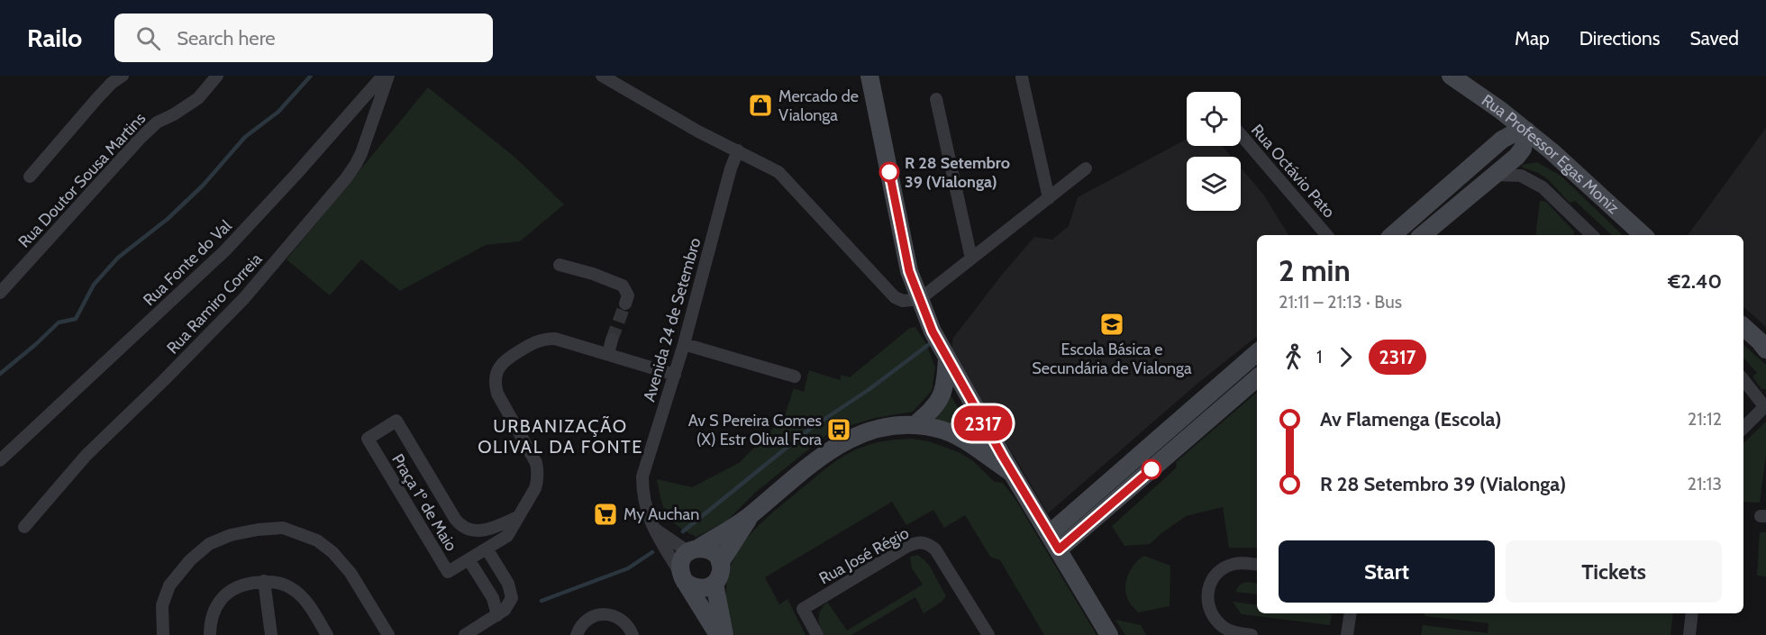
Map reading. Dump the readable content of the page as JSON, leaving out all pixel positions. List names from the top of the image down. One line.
{"streets":{"street":["Rua Professor Egas Moniz","Rua Octávio Pato","Rua Doutor Sousa Martins","Rua Fonte do Val","Rua Ramiro Correia","Avenida 24 de Setembro","Praça 1º de Maio","Rua José Régio"]},"districts":["URBANIZAÇÃO OLIVAL DA FONTE"],"places":{"shop":["Mercado de Vialonga"],"other":["R 28 Setembro 39 (Vialonga)"],"school or university":["Escola Básica e Secundária de Vialonga"],"bus stop":["Av S Pereira Gomes (X) Estr Olival Fora"],"supermarket":["My Auchan"]},"lines":["bus line 2317"],"page":{"header":"Railo","search":"Search here","nav":["Map","Directions","Saved"],"on_map":"2317","heading":["2 min","21:11 – 21:13 · Bus","€2.40"],"legs":["1","2317"],"list":[{"name":"Av Flamenga (Escola)","value":"21:12"},{"name":"R 28 Setembro 39 (Vialonga)","value":"21:13"}],"buttons":["Start","Tickets"]}}
